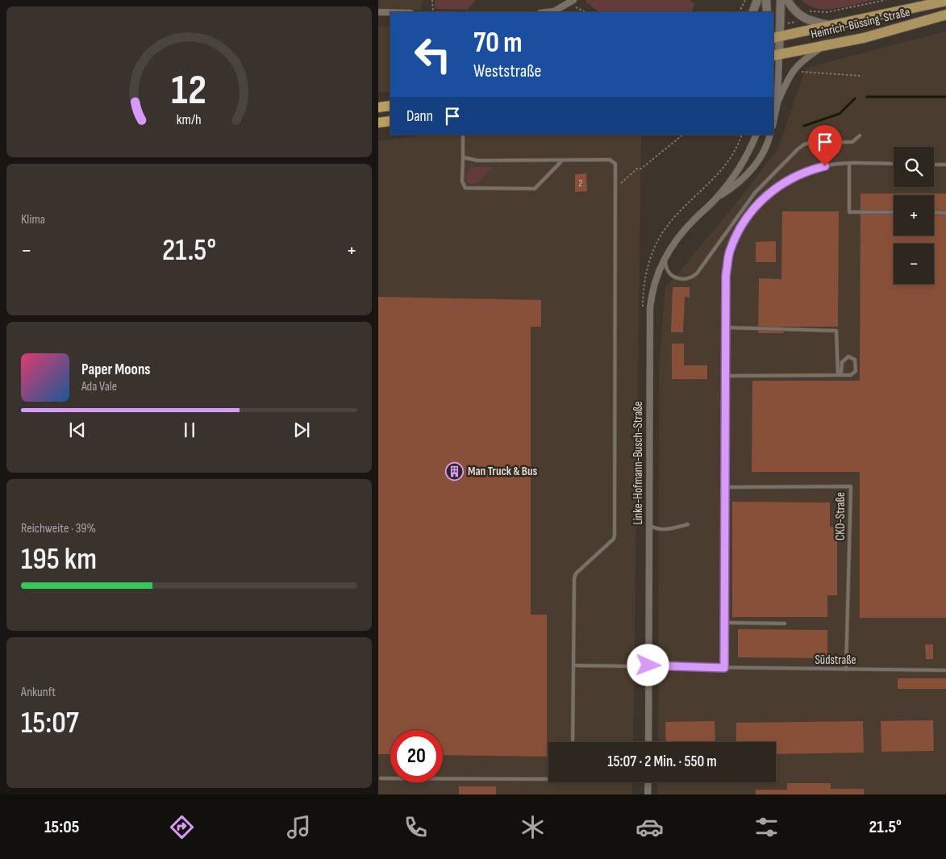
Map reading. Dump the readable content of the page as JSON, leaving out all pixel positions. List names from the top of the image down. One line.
{"streets":{"main road":["Heinrich-Büssing-Straße"],"street":["Linke-Hofmann-Busch-Straße"],"lane":["CKD-Straße","Südstraße"]},"crossings":[["Linke-Hofmann-Busch-Straße","Südstraße"],["CKD-Straße","Südstraße"]],"places":{"building":["Man Truck & Bus"]},"house_numbers":["2"],"page":{"turn":["70 m","Weststraße"],"then":"Dann","map_buttons":["+","−"],"tile":["Klima",["Reichweite · 39%","195 km"],["Ankunft","15:07"]],"heat":["−","21.5°","+"],"song":["Paper Moons","Ada Vale"],"limit":"20","trip":"15:07 · 2 Min. · 550 m","tabs":["15:05","21.5°"],"gauge":["12","km/h"]}}
